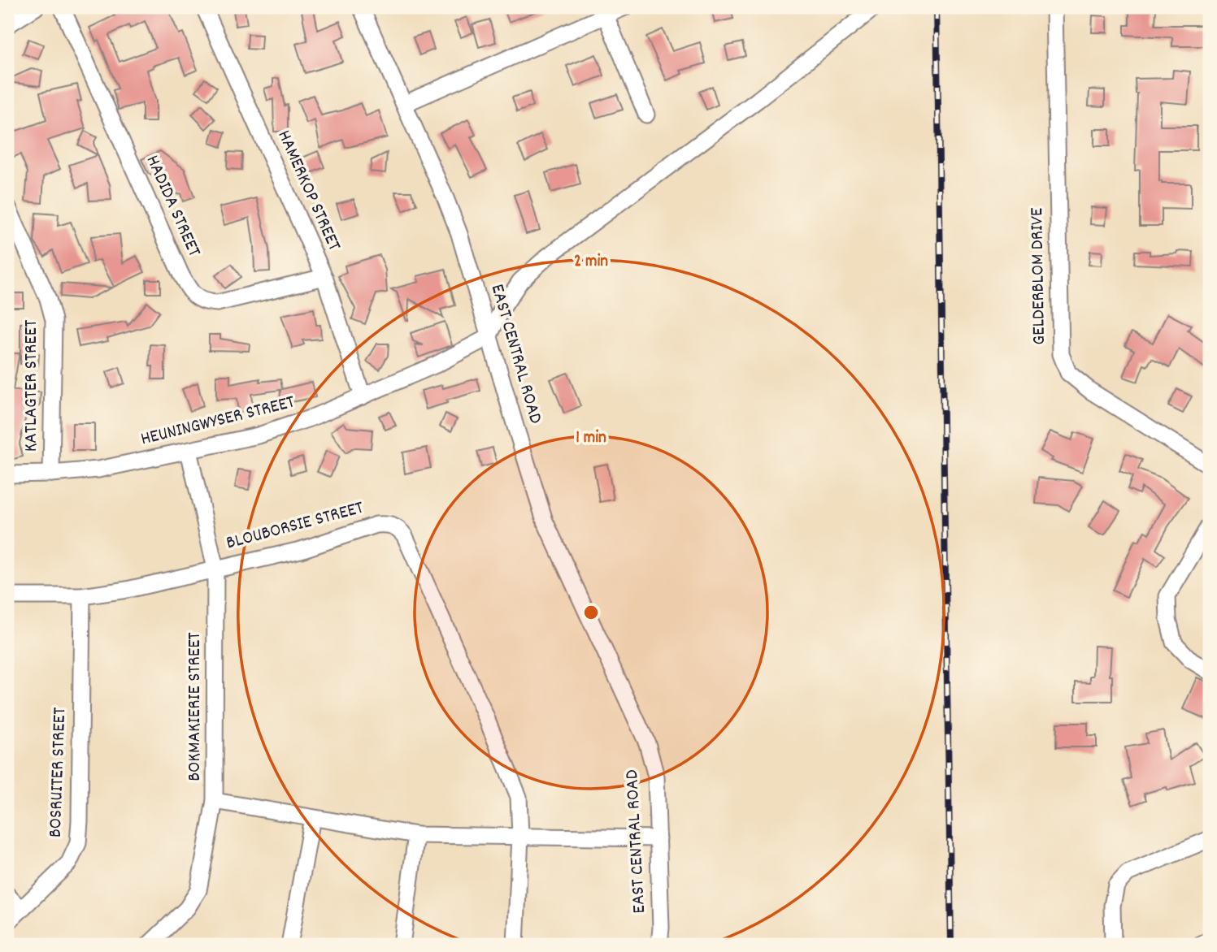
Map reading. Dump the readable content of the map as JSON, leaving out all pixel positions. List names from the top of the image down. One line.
{"streets":{"street":["HAMERKOP STREET","HADIDA STREET","GELDERBLOM DRIVE","EAST CENTRAL ROAD","KATLAGTER STREET","HEUNINGWYSER STREET","BLOUBORSIE STREET","BOKMAKIERIE STREET","BOSRUITER STREET"]},"crossings":[["HAMERKOP STREET","HADIDA STREET"],["HAMERKOP STREET","HEUNINGWYSER STREET"],["EAST CENTRAL ROAD","HEUNINGWYSER STREET"],["KATLAGTER STREET","HEUNINGWYSER STREET"],["HEUNINGWYSER STREET","BOKMAKIERIE STREET"],["BLOUBORSIE STREET","BOKMAKIERIE STREET"],["BLOUBORSIE STREET","BOSRUITER STREET"]],"rings":["2 min","1 min"]}
